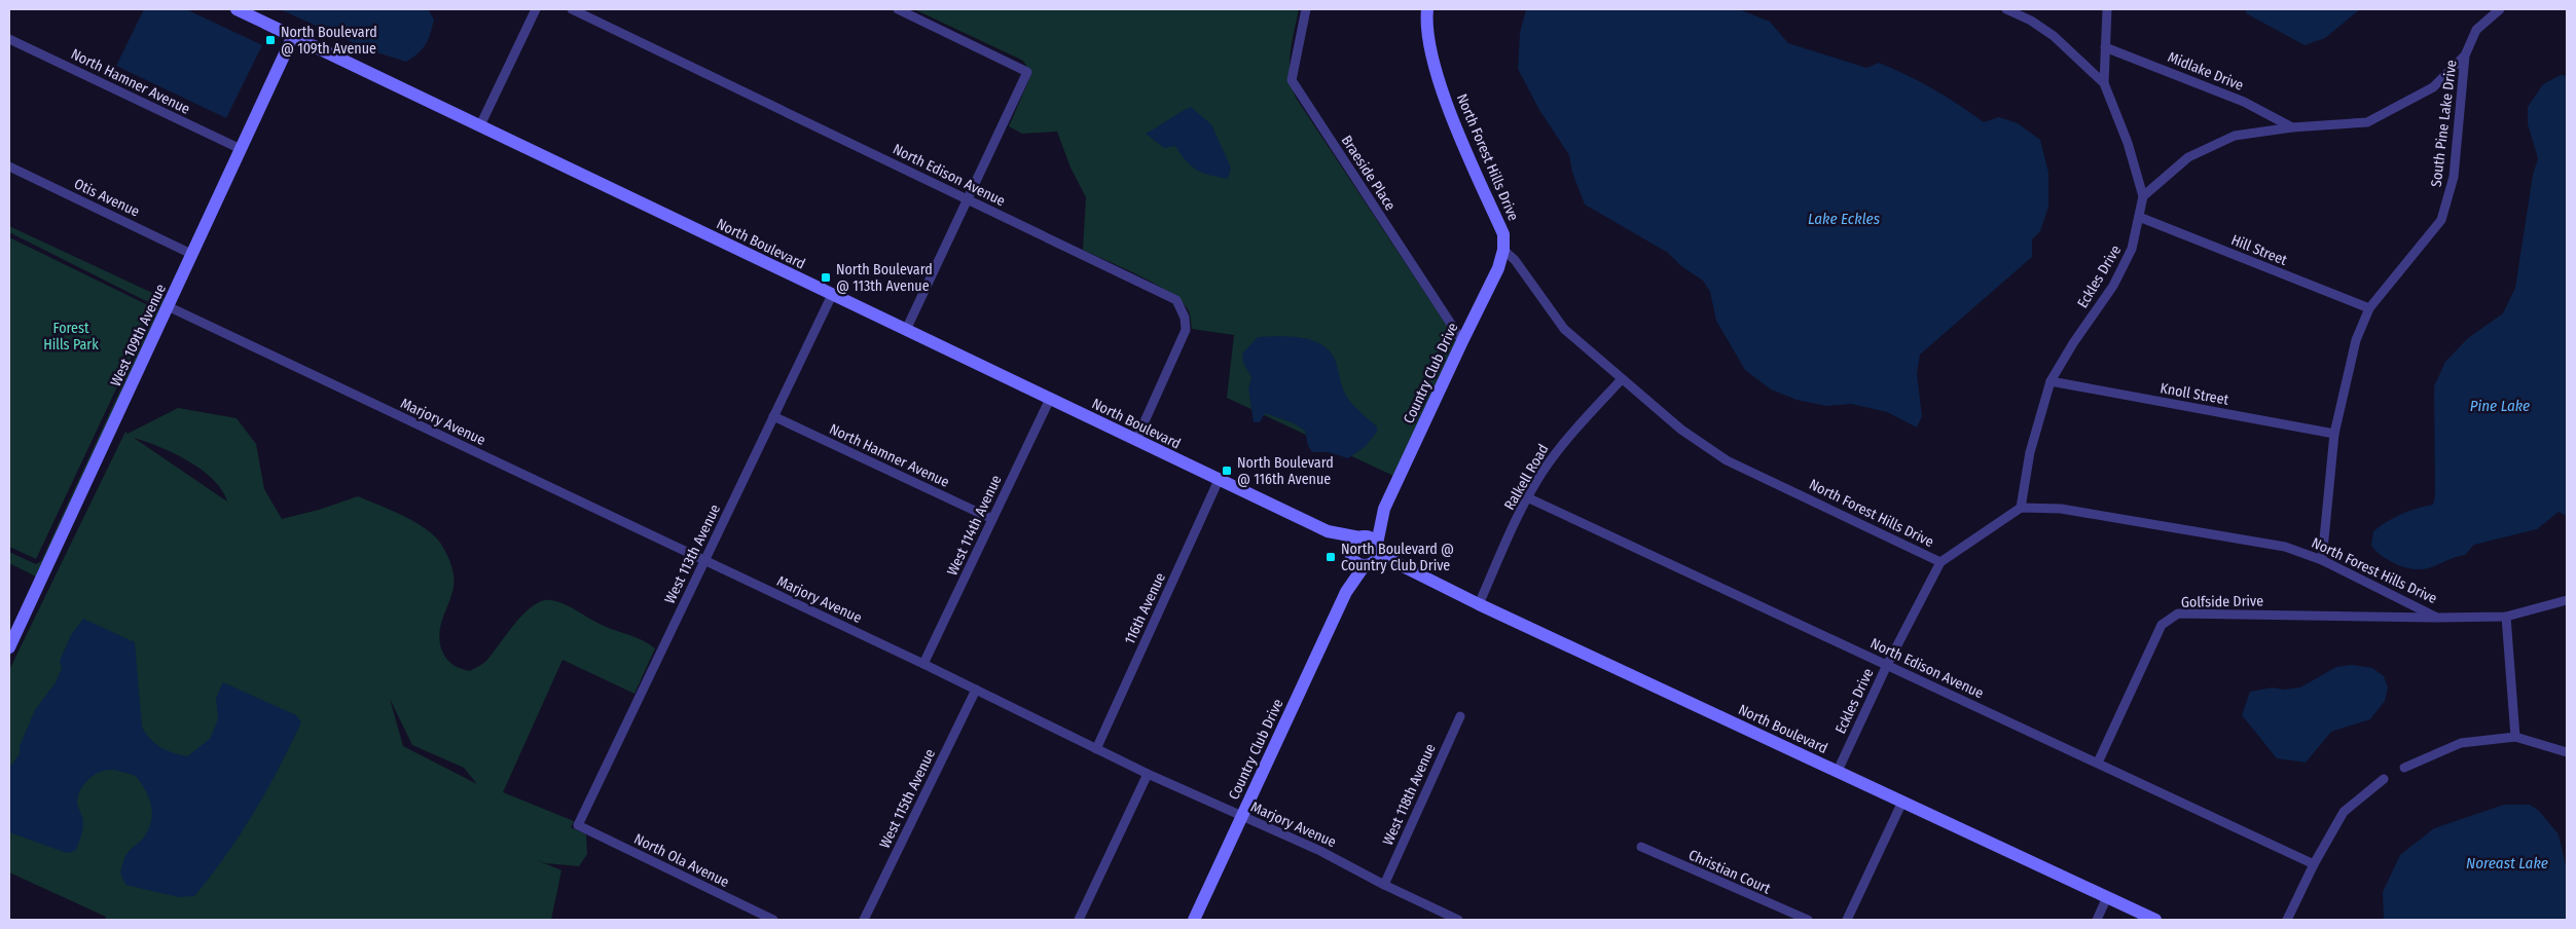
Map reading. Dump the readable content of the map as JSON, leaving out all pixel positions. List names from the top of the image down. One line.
{"streets":{"street":["Midlake Drive","North Hamner Avenue","South Pine Lake Drive","North Forest Hills Drive","Braeside Place","North Edison Avenue","Otis Avenue","North Boulevard","Hill Street","Eckles Drive","West 109th Avenue","Country Club Drive","Knoll Street","Marjory Avenue","Ralkell Road","West 114th Avenue","West 113th Avenue","Golfside Drive","116th Avenue","West 118th Avenue","West 115th Avenue","North Ola Avenue","Christian Court"]},"crossings":[["North Hamner Avenue","West 109th Avenue"],["North Hamner Avenue","West 114th Avenue"],["North Hamner Avenue","West 113th Avenue"],["South Pine Lake Drive","North Forest Hills Drive"],["South Pine Lake Drive","Hill Street"],["South Pine Lake Drive","Knoll Street"],["North Forest Hills Drive","Eckles Drive"],["North Forest Hills Drive","Country Club Drive"],["North Forest Hills Drive","Ralkell Road"],["North Forest Hills Drive","Golfside Drive"],["Braeside Place","Country Club Drive"],["North Edison Avenue","North Boulevard"],["North Edison Avenue","Eckles Drive"],["North Edison Avenue","Ralkell Road"],["North Edison Avenue","Golfside Drive"],["Otis Avenue","West 109th Avenue"],["North Boulevard","Eckles Drive"],["North Boulevard","West 109th Avenue"],["North Boulevard","Country Club Drive"],["North Boulevard","Ralkell Road"],["North Boulevard","West 114th Avenue"],["North Boulevard","West 113th Avenue"],["North Boulevard","116th Avenue"],["Hill Street","Eckles Drive"],["Eckles Drive","Knoll Street"],["West 109th Avenue","Marjory Avenue"],["Country Club Drive","Marjory Avenue"],["Marjory Avenue","West 114th Avenue"],["Marjory Avenue","West 113th Avenue"],["Marjory Avenue","116th Avenue"],["Marjory Avenue","West 118th Avenue"],["Marjory Avenue","West 115th Avenue"],["West 113th Avenue","North Ola Avenue"]],"water":["Lake Eckles","Pine Lake","Noreast Lake"],"parks":["Forest Hills Park"],"places":{"transit":["North Boulevard @ 109th Avenue","North Boulevard @ 113th Avenue","North Boulevard @ 116th Avenue","North Boulevard @ Country Club Drive"]}}
